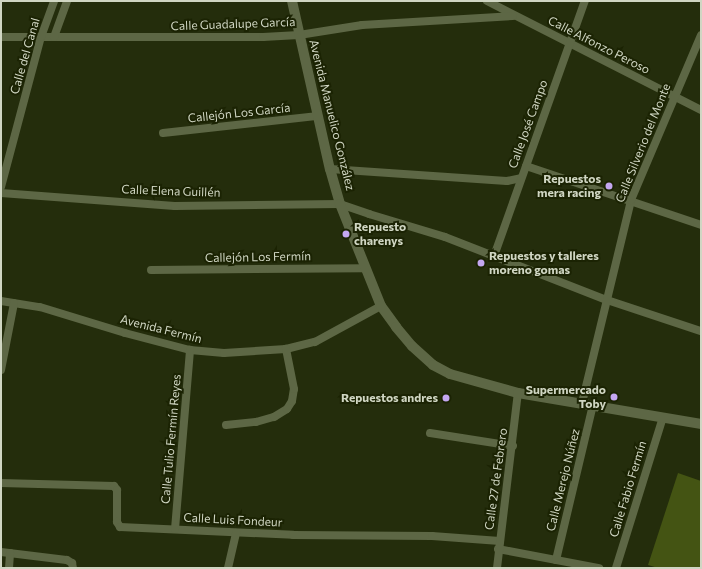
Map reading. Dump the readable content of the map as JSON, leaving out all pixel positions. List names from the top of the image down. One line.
{"streets":{"street":["Calle Guadalupe García","Calle Alfonzo Peroso","Calle del Canal","Callejón Los García","Avenida Manuelico González","Calle José Campo","Calle Silverio del Monte","Calle Elena Guillén","Callejón Los Fermín","Avenida Fermín","Calle Tulio Fermín Reyes","Calle 27 de Febrero","Calle Merejo Núñez","Calle Fabio Fermín","Calle Luis Fondeur"]},"crossings":[["Calle Guadalupe García","Calle Alfonzo Peroso"],["Calle Guadalupe García","Calle del Canal"],["Calle Guadalupe García","Avenida Manuelico González"],["Calle Alfonzo Peroso","Calle José Campo"],["Calle Alfonzo Peroso","Calle Silverio del Monte"],["Callejón Los García","Avenida Manuelico González"],["Avenida Manuelico González","Calle Silverio del Monte"],["Avenida Manuelico González","Calle Elena Guillén"],["Avenida Manuelico González","Callejón Los Fermín"],["Avenida Manuelico González","Avenida Fermín"],["Avenida Manuelico González","Calle 27 de Febrero"],["Avenida Manuelico González","Calle Merejo Núñez"],["Avenida Manuelico González","Calle Fabio Fermín"],["Calle José Campo","Calle Elena Guillén"],["Calle Silverio del Monte","Calle Elena Guillén"],["Avenida Fermín","Calle Tulio Fermín Reyes"],["Calle Tulio Fermín Reyes","Calle Luis Fondeur"],["Calle 27 de Febrero","Calle Luis Fondeur"],["Calle Merejo Núñez","Calle Luis Fondeur"]],"places":["Repuestos mera racing","Repuesto charenys","Repuestos y talleres moreno gomas","Supermercado Toby","Repuestos andres"]}
